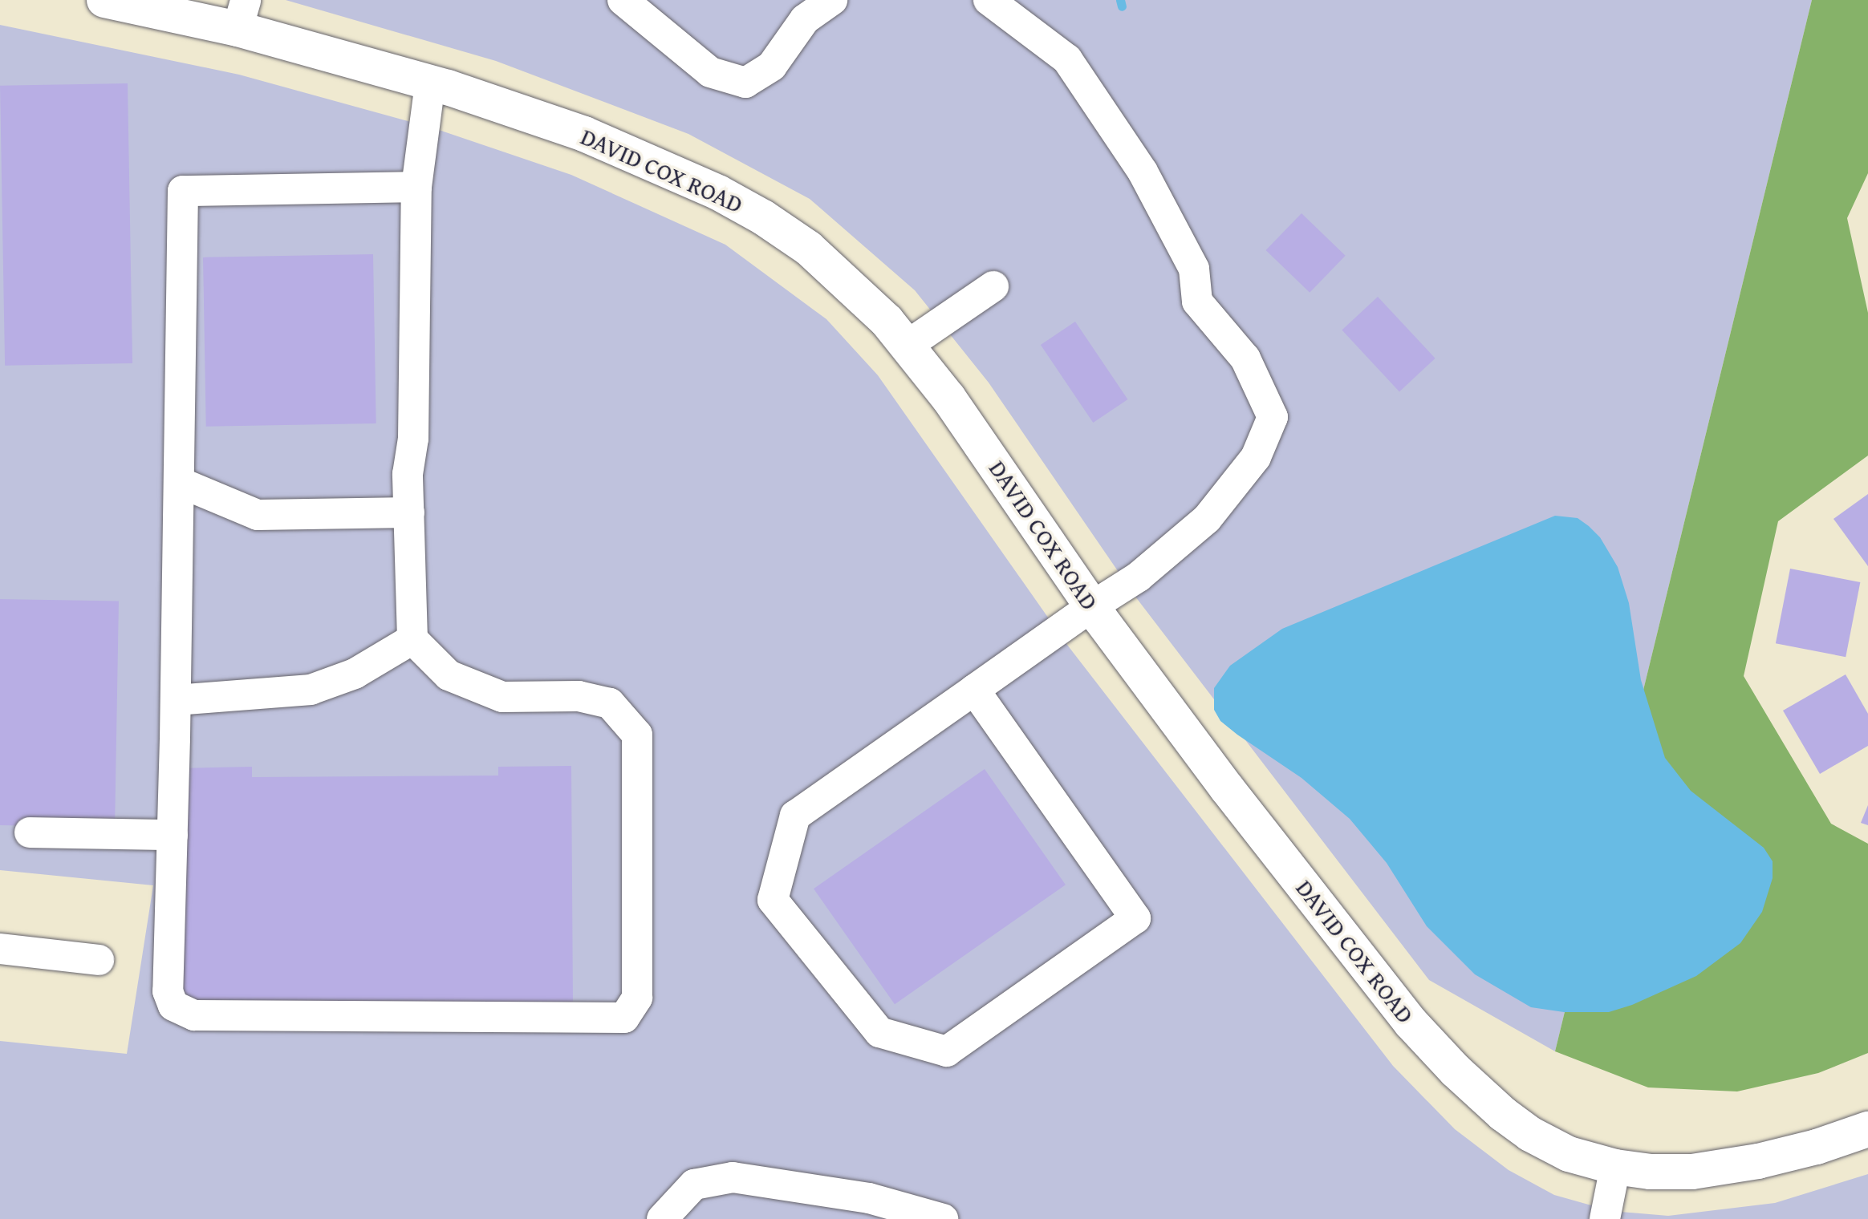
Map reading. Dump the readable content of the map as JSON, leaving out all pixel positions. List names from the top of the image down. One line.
{"streets":{"main road":["DAVID COX ROAD"]}}
